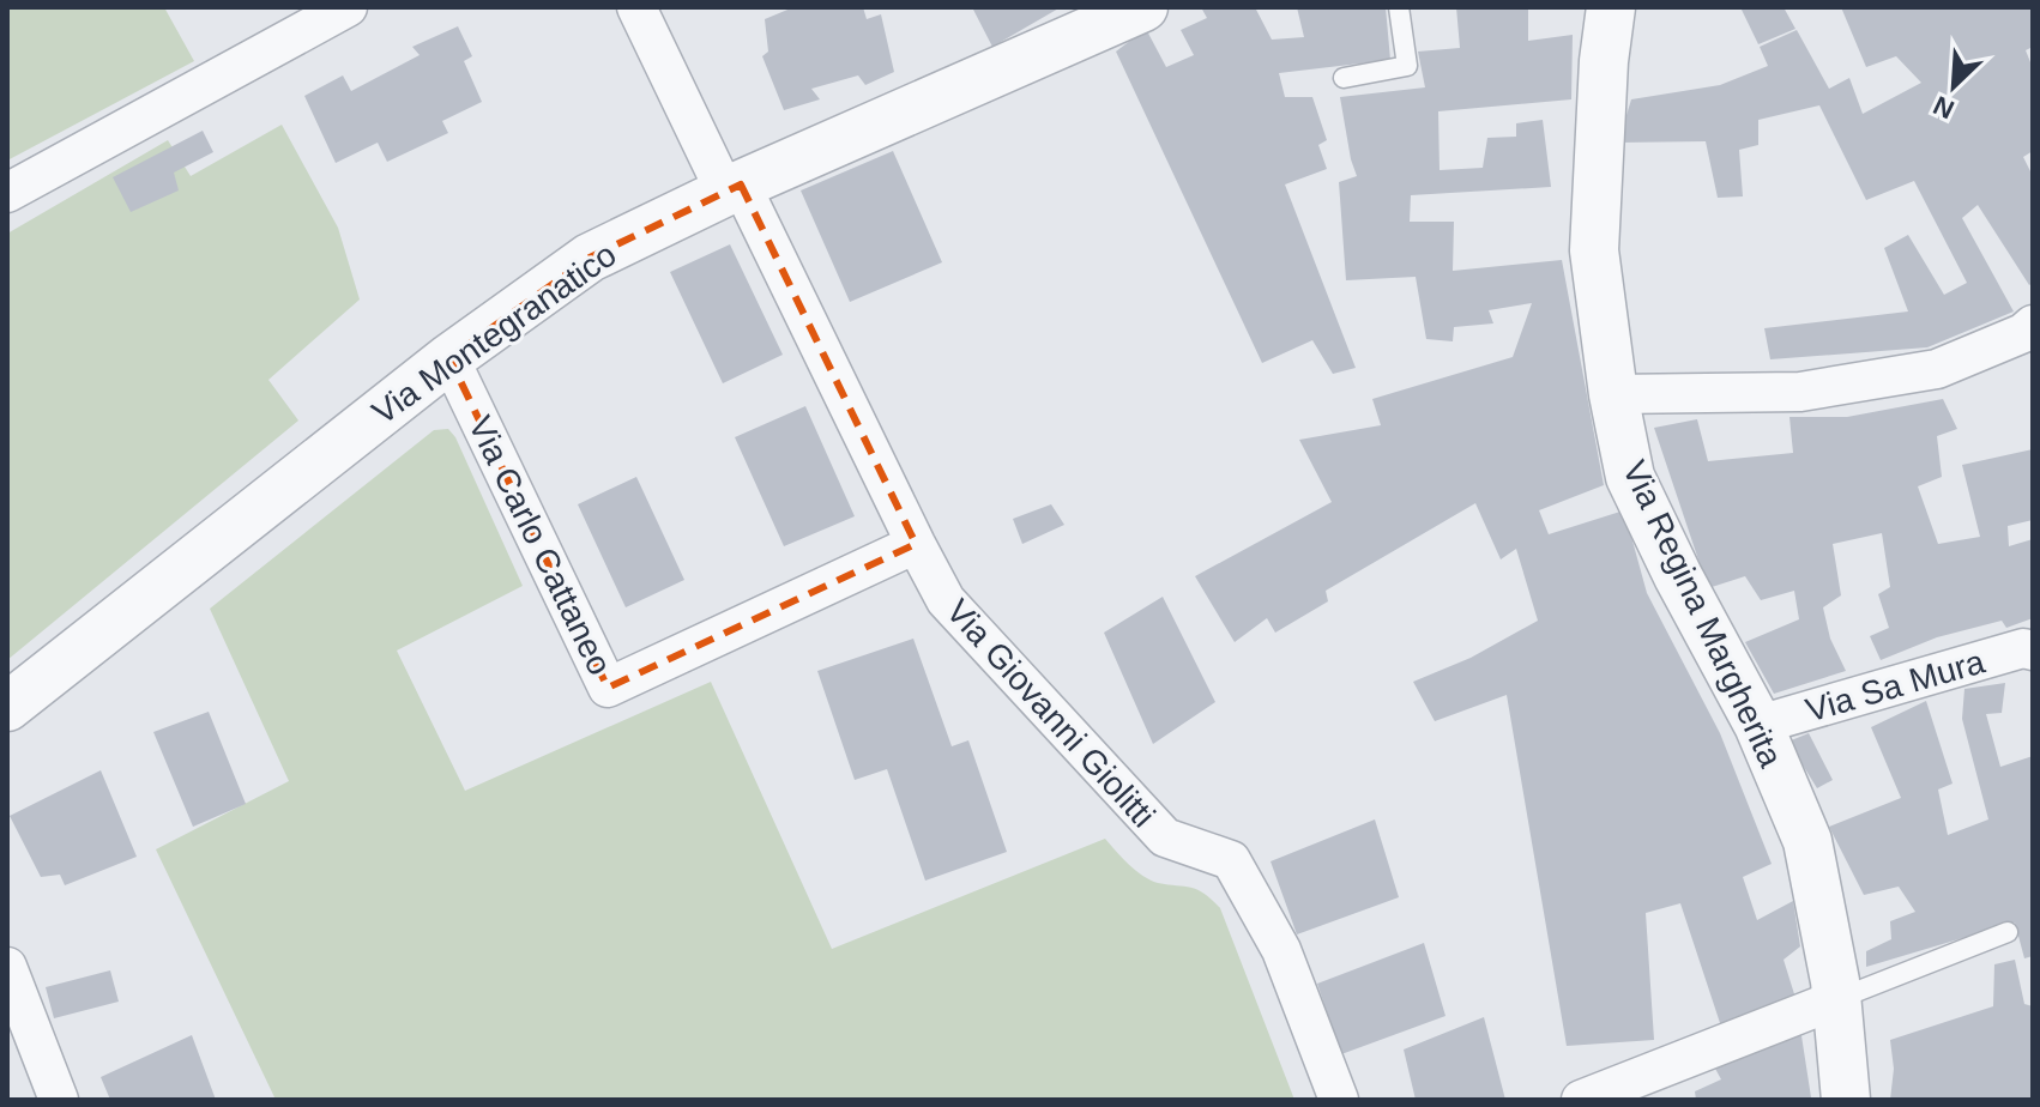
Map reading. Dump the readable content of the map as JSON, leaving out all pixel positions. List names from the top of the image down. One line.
{"streets":{"street":["Via Montegranatico","Via Carlo Cattaneo","Via Regina Margherita","Via Sa Mura","Via Giovanni Giolitti"]},"crossings":[["Via Montegranatico","Via Carlo Cattaneo"],["Via Montegranatico","Via Giovanni Giolitti"],["Via Carlo Cattaneo","Via Giovanni Giolitti"],["Via Regina Margherita","Via Sa Mura"]],"north":"bottom left"}
